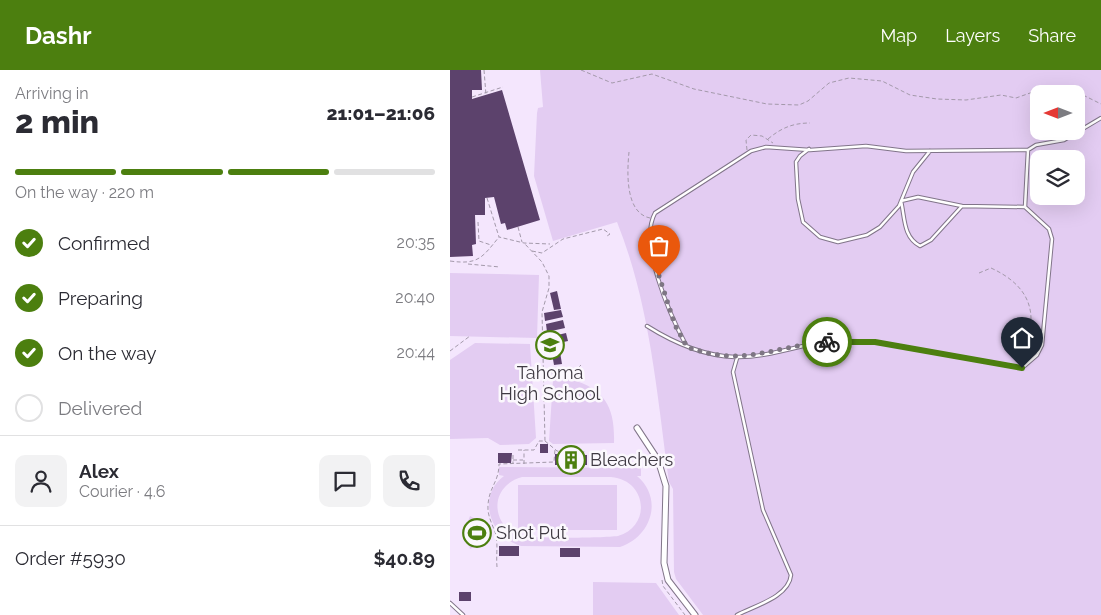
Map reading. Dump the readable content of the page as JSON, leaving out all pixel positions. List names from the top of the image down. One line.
{"places":{"school or university":["Tahoma High School"],"building":["Bleachers"],"sports":["Shot Put"]},"north":"left","page":{"header":"Dashr","nav":["Map","Layers","Share"],"heading":["2 min","Arriving in","21:01–21:06"],"panel":["Alex","Courier · 4.6","Order #5930","$40.89"],"bar":"On the way · 220 m","list":[["Confirmed","20:35"],["Preparing","20:40"],["On the way","20:44"],"Delivered"]}}
